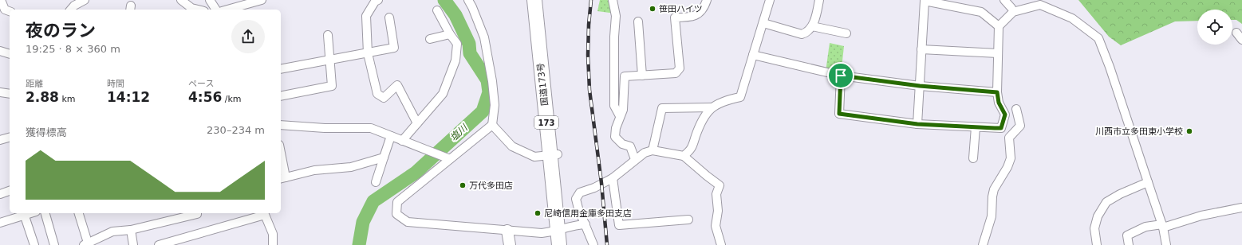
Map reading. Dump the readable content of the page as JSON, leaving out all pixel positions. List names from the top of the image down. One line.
{"streets":{"highway":["国道173号","173"]},"water":["塩川"],"places":["笹田ハイツ","川西市立多田東小学校","万代多田店","尼崎信用金庫多田支店"],"page":{"heading":["夜のラン","19:25 · 8 × 360 m"],"stats":[["距離","2.88 km"],["時間","14:12"],["ペース","4:56 /km"]],"chart":["獲得標高","230–234 m"]}}
